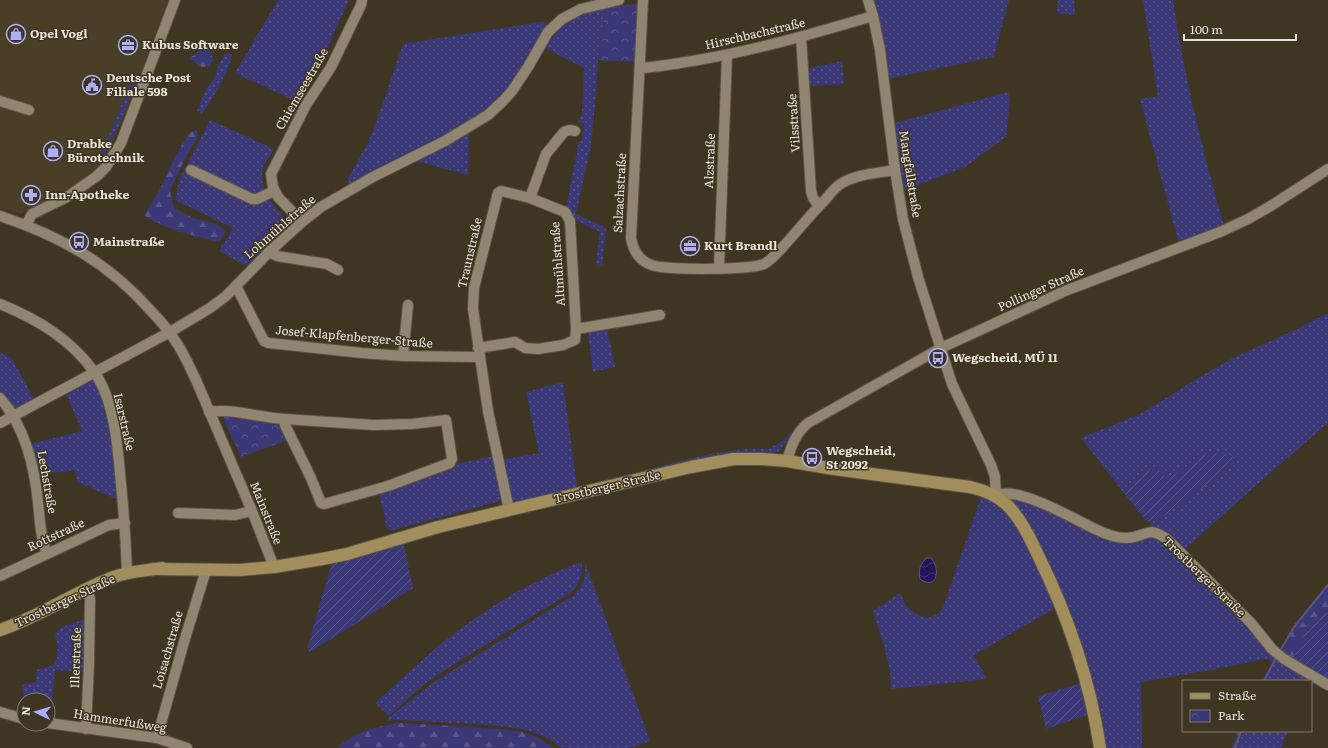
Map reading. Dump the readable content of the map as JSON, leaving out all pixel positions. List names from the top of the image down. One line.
{"streets":{"main road":["Trostberger Straße"],"street":["Hirschbachstraße","Chiemseestraße","Vilsstraße","Alzstraße","Mangfallstraße","Salzachstraße","Lohmühlstraße","Traunstraße","Altmühlstraße","Pollinger Straße","Josef-Klapfenberger-Straße","Isarstraße","Lechstraße","Mainstraße","Rottstraße","Loisachstraße","Illerstraße","Hammerfußweg"]},"crossings":[["Hirschbachstraße","Vilsstraße"],["Hirschbachstraße","Alzstraße"],["Hirschbachstraße","Mangfallstraße"],["Hirschbachstraße","Salzachstraße"],["Vilsstraße","Salzachstraße"],["Alzstraße","Salzachstraße"],["Mangfallstraße","Salzachstraße"],["Mangfallstraße","Pollinger Straße"],["Mangfallstraße","Trostberger Straße"],["Lohmühlstraße","Josef-Klapfenberger-Straße"],["Lohmühlstraße","Isarstraße"],["Lohmühlstraße","Lechstraße"],["Lohmühlstraße","Mainstraße"],["Traunstraße","Altmühlstraße"],["Traunstraße","Josef-Klapfenberger-Straße"],["Traunstraße","Trostberger Straße"],["Pollinger Straße","Trostberger Straße"],["Isarstraße","Trostberger Straße"],["Isarstraße","Rottstraße"],["Lechstraße","Rottstraße"],["Trostberger Straße","Mainstraße"],["Trostberger Straße","Loisachstraße"],["Trostberger Straße","Illerstraße"],["Loisachstraße","Hammerfußweg"],["Illerstraße","Hammerfußweg"]],"places":{"shop":["Opel Vogl","Drabke Bürotechnik"],"office":["Kubus Software","Kurt Brandl"],"public building":["Deutsche Post Filiale 598"],"pharmacy":["Inn-Apotheke"],"bus stop":["Mainstraße","Wegscheid, MÜ 11","Wegscheid, St 2092"]},"legend":["Straße","Park"],"scale_bar":"100 m","north":"left"}
